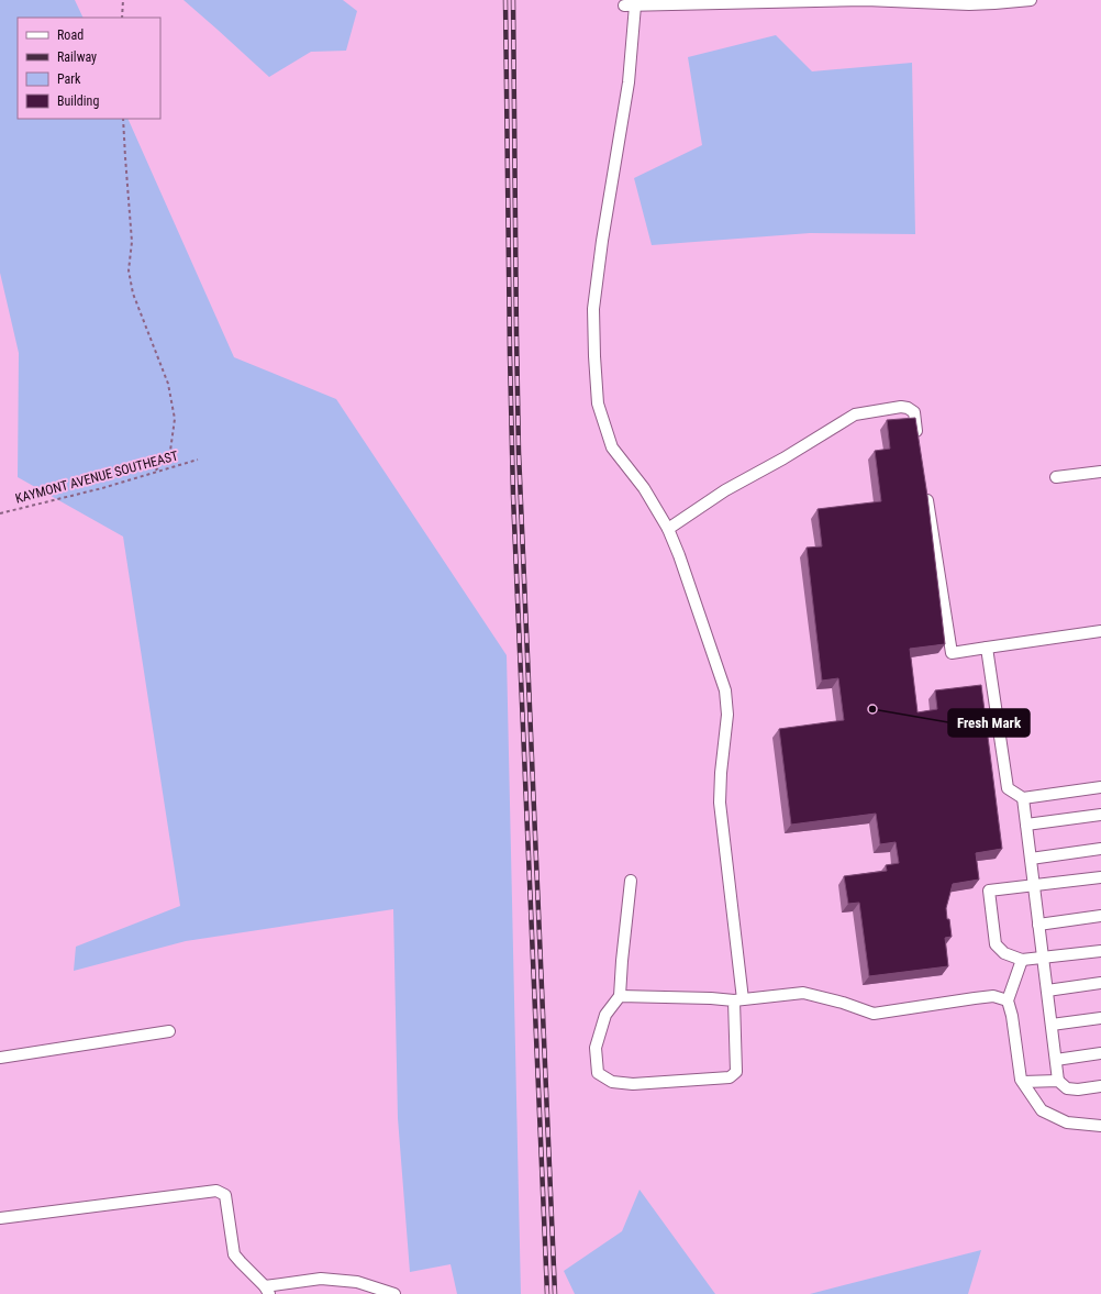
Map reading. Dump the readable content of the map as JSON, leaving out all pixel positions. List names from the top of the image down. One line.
{"streets":{"path":["KAYMONT AVENUE SOUTHEAST"]},"places":["Fresh Mark"],"legend":["Road","Railway","Park","Building"]}
